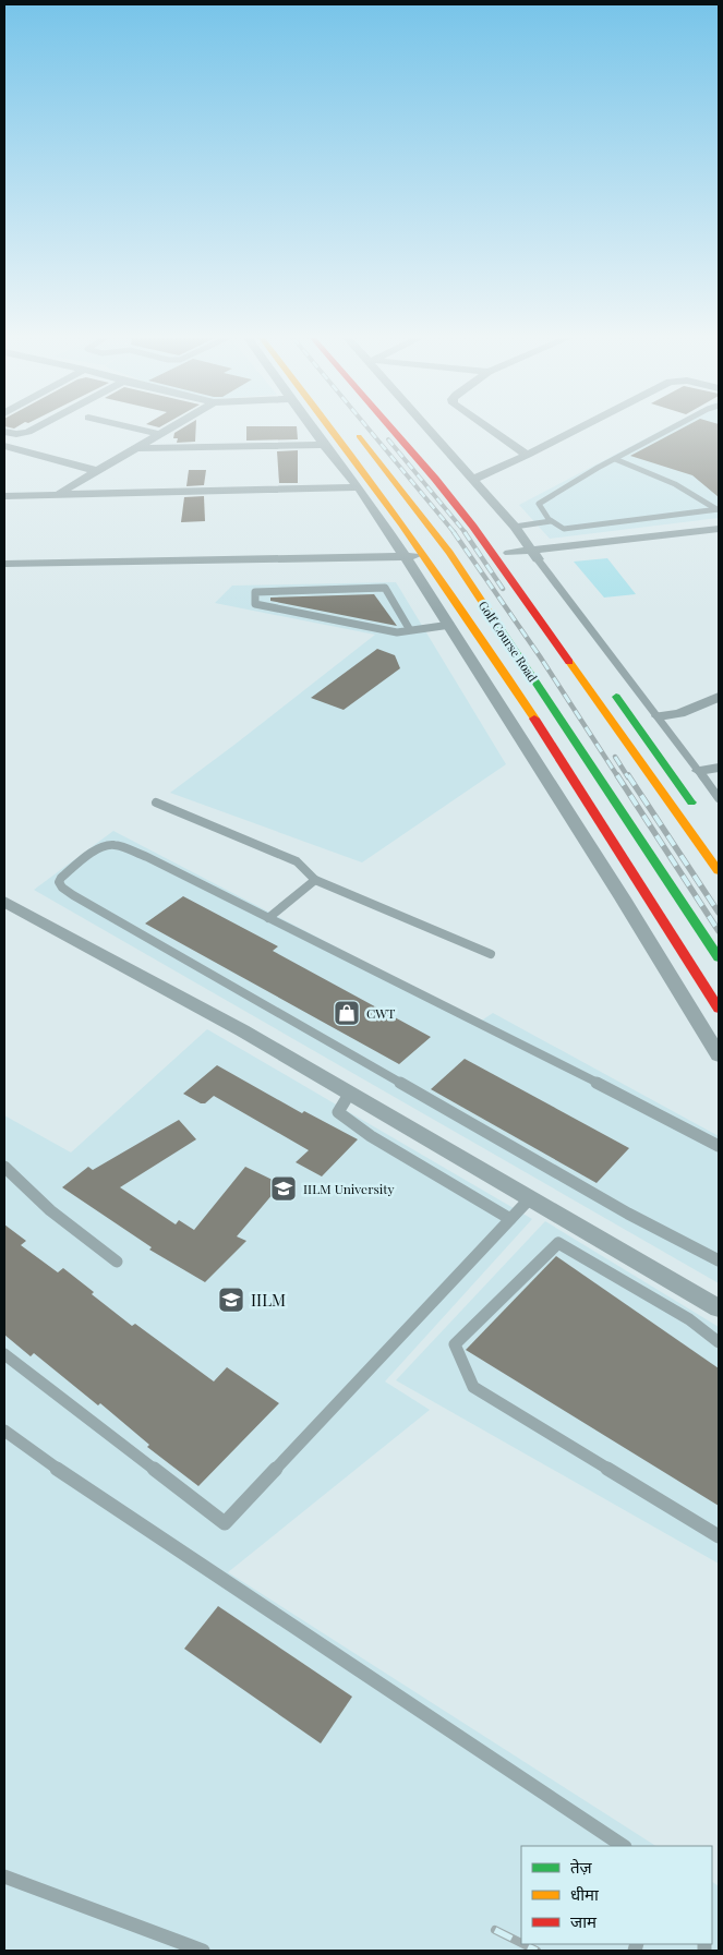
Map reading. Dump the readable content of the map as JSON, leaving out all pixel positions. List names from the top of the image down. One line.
{"streets":{"main road":["Golf Course Road"]},"places":{"shop":["CWT"],"school or university":["IILM University","IILM"]},"legend":["तेज़","धीमा","जाम"]}
